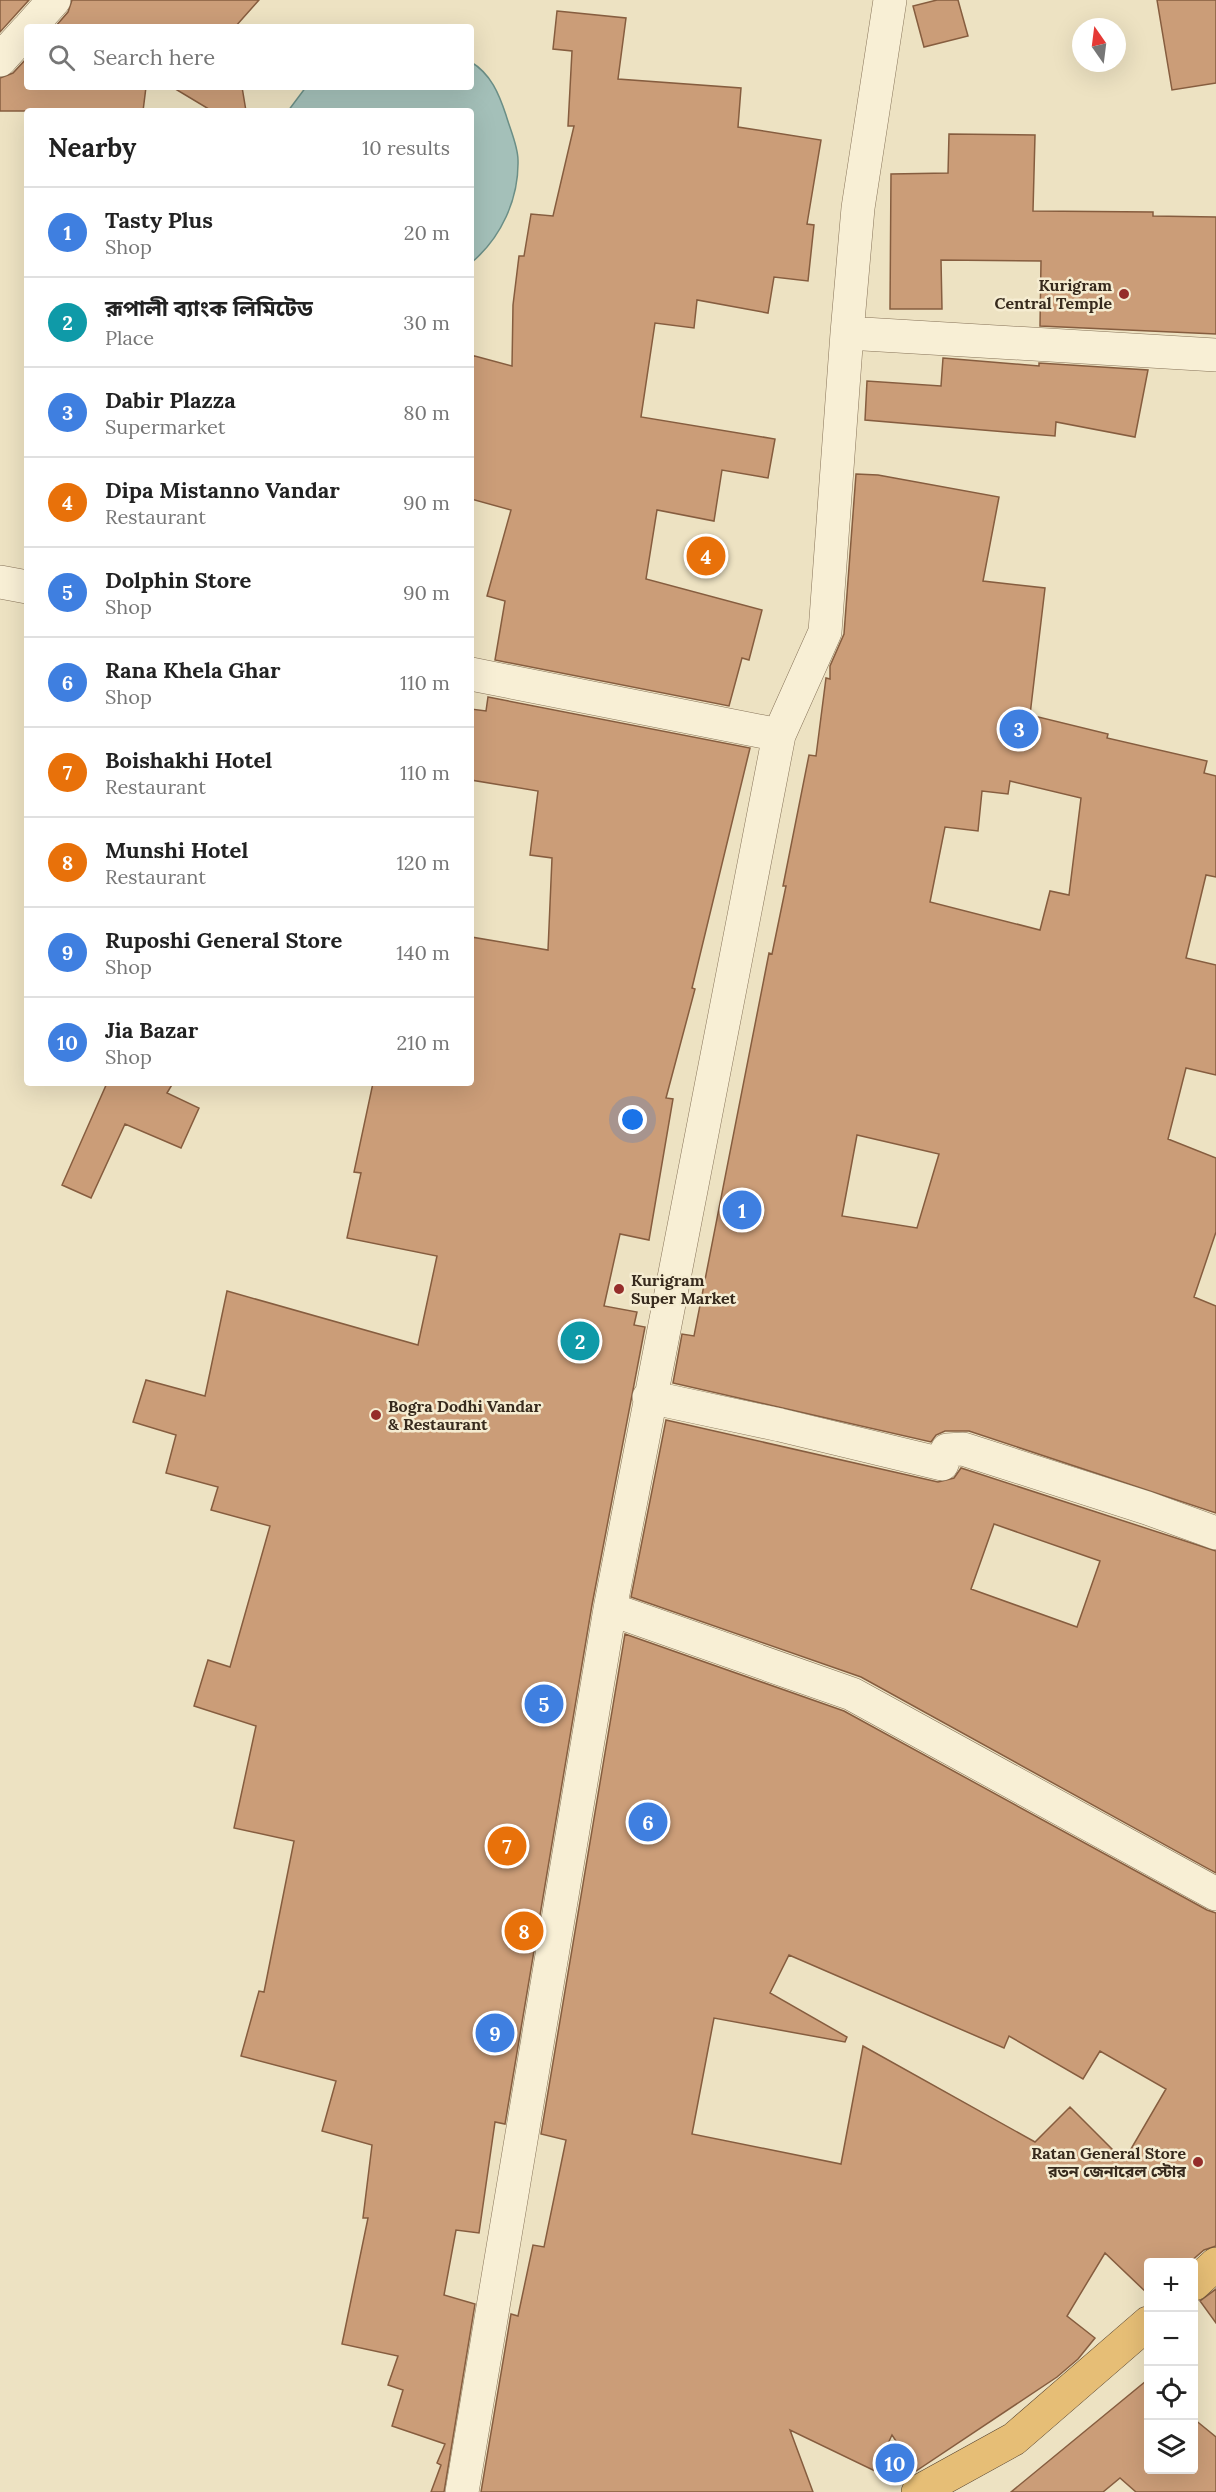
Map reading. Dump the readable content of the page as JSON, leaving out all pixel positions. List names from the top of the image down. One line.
{"places":["Kurigram Central Temple","Kurigram Super Market","Bogra Dodhi Vandar & Restaurant","Ratan General Store রতন জেনারেল স্টোর"],"north":"top","page":{"search":"Search here","heading":["Nearby","10 results"],"list":[{"mark":"1","name":"Tasty Plus","note":"Shop","value":"20 m"},{"mark":"2","name":"রূপালী ব্যাংক লিমিটেড","note":"Place","value":"30 m"},{"mark":"3","name":"Dabir Plazza","note":"Supermarket","value":"80 m"},{"mark":"4","name":"Dipa Mistanno Vandar","note":"Restaurant","value":"90 m"},{"mark":"5","name":"Dolphin Store","note":"Shop","value":"90 m"},{"mark":"6","name":"Rana Khela Ghar","note":"Shop","value":"110 m"},{"mark":"7","name":"Boishakhi Hotel","note":"Restaurant","value":"110 m"},{"mark":"8","name":"Munshi Hotel","note":"Restaurant","value":"120 m"},{"mark":"9","name":"Ruposhi General Store","note":"Shop","value":"140 m"},{"mark":"10","name":"Jia Bazar","note":"Shop","value":"210 m"}],"pins":["4","3","1","2","5","6","7","8","9","10"],"map_buttons":["+","−"]}}
